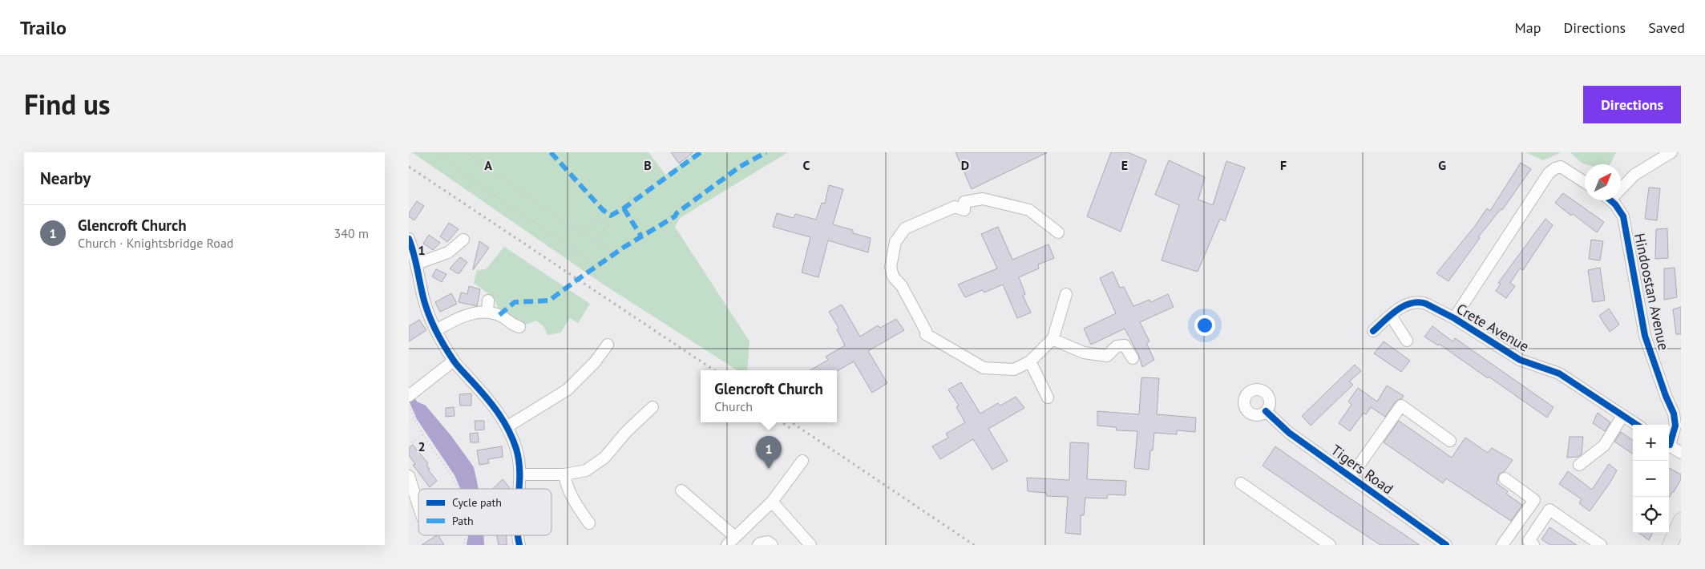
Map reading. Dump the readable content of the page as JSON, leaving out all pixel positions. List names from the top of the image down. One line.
{"streets":{"street":["Hindoostan Avenue","Crete Avenue","Tigers Road"]},"legend":["Cycle path","Path"],"north":"top right","page":{"header":"Trailo","nav":["Map","Directions","Saved"],"title":"Find us","buttons":"Directions","heading":"Nearby","list":[{"mark":"1","name":"Glencroft Church","note":"Church · Knightsbridge Road","value":"340 m"}],"popup":["Glencroft Church","Church"],"map_buttons":["+","−"],"pins":"1"},"grid":{"columns":["A","B","C","D","E","F","G"],"rows":["1","2"]}}
